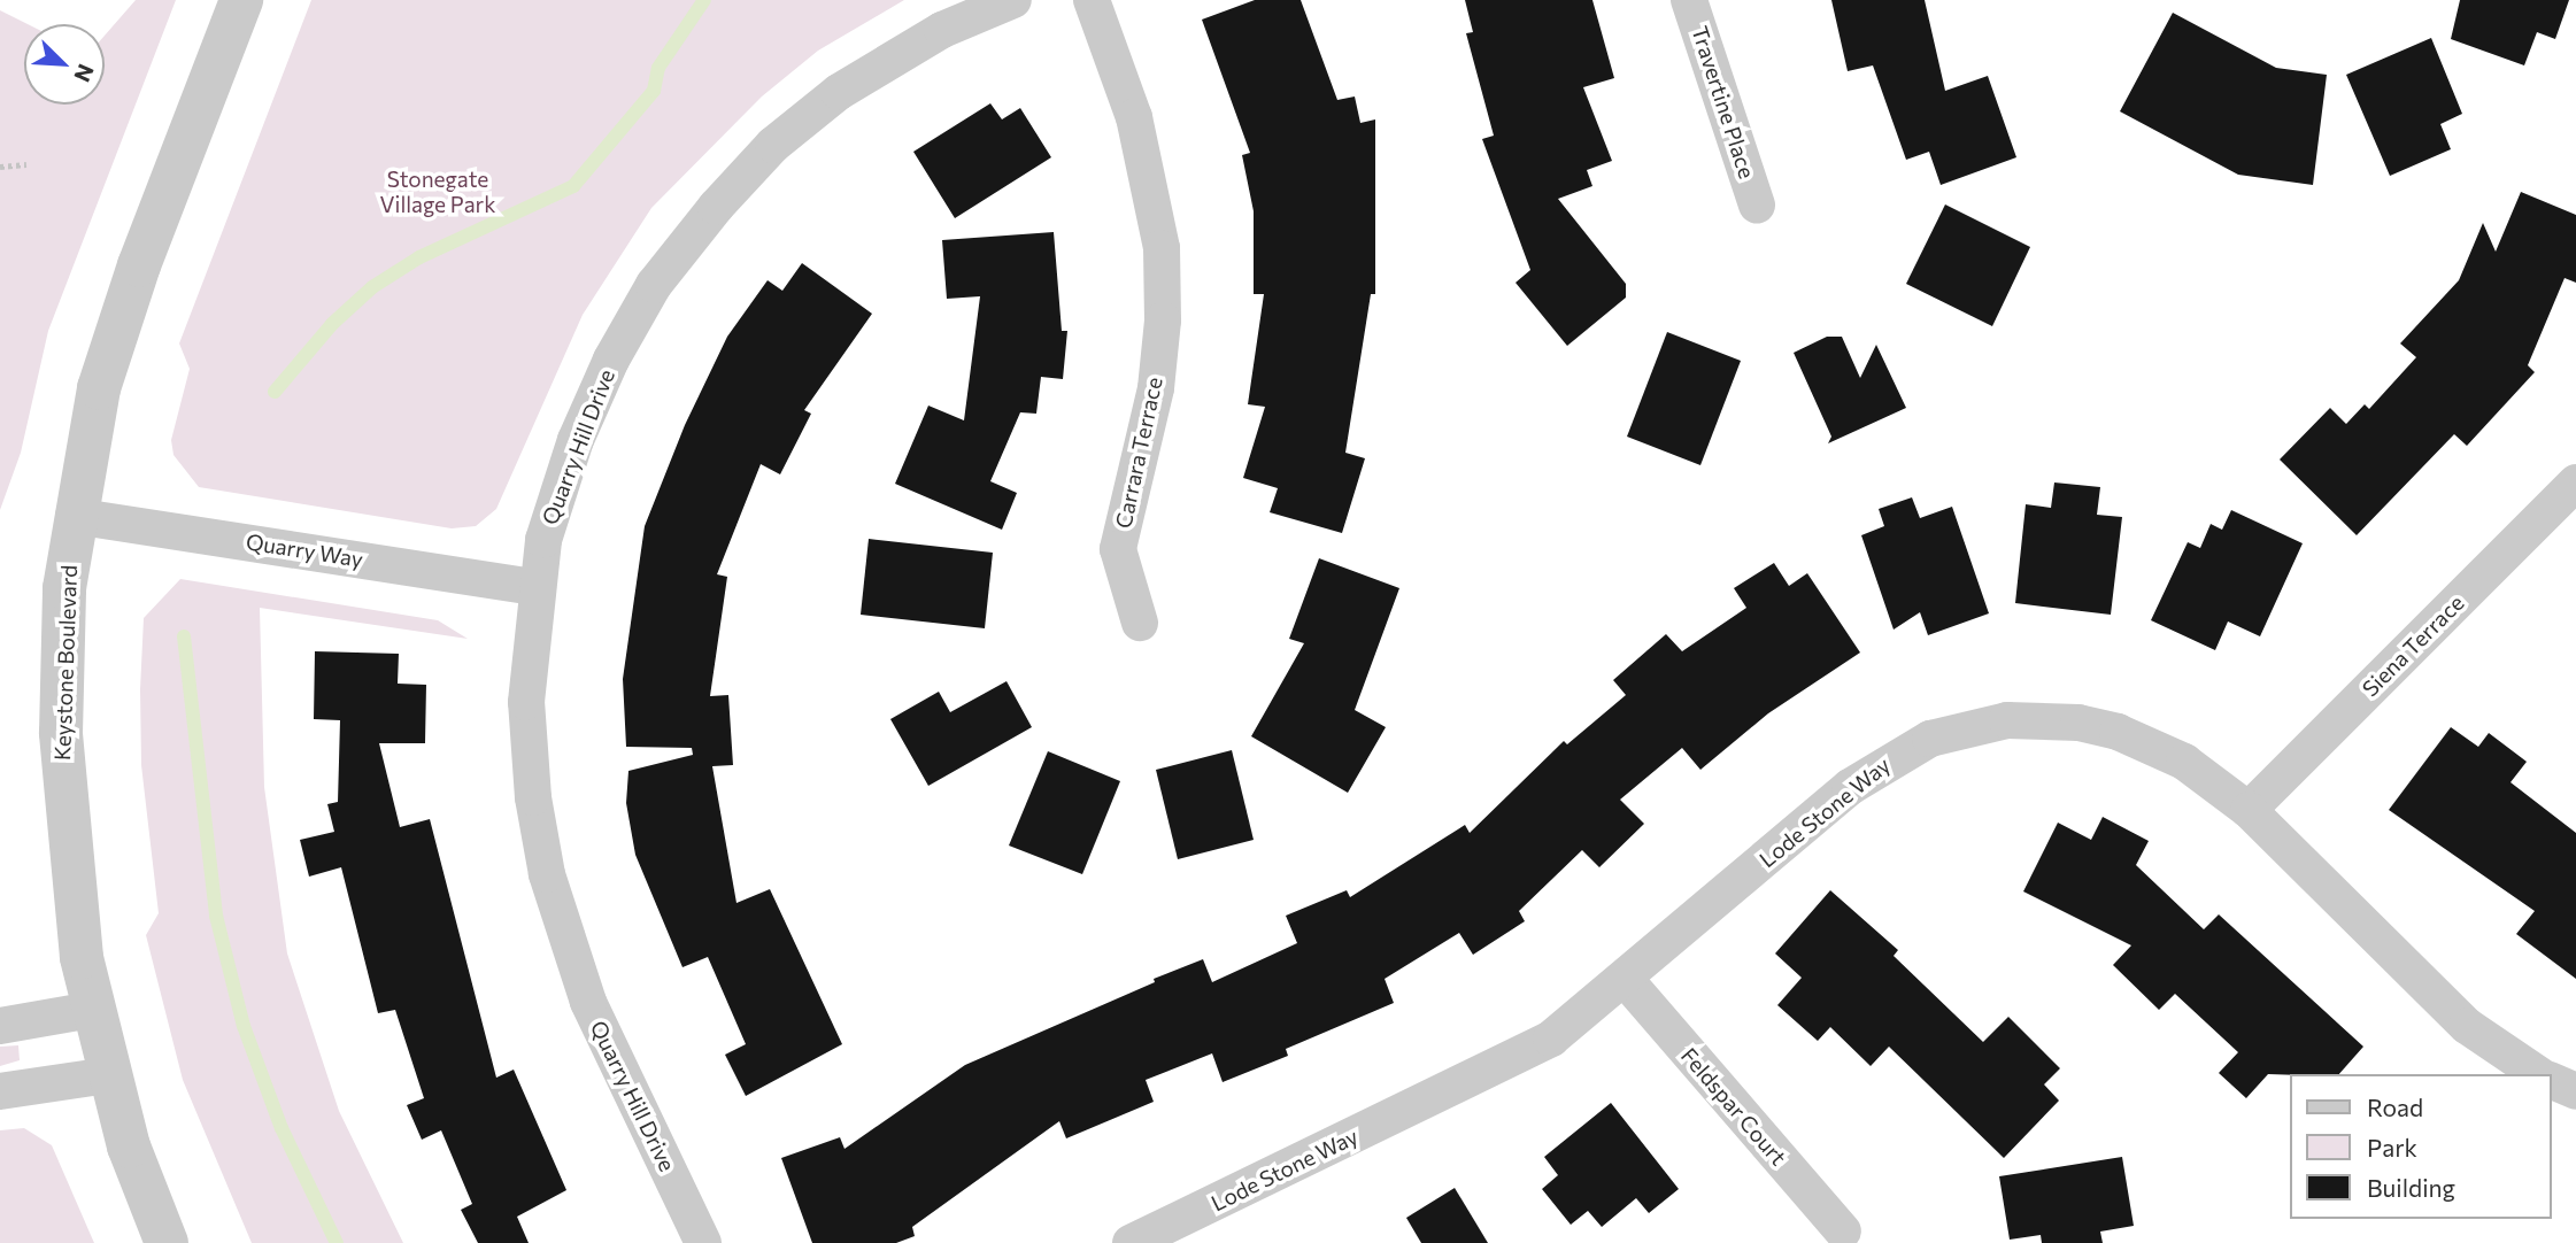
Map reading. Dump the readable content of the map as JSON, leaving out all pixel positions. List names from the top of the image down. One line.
{"streets":{"street":["Travertine Place","Quarry Hill Drive","Carrara Terrace","Quarry Way","Siena Terrace","Keystone Boulevard","Lode Stone Way","Feldspar Court"]},"crossings":[["Quarry Hill Drive","Quarry Way"],["Quarry Way","Keystone Boulevard"],["Siena Terrace","Lode Stone Way"],["Lode Stone Way","Feldspar Court"]],"parks":["Stonegate Village Park"],"legend":["Road","Park","Building"],"north":"bottom right"}
